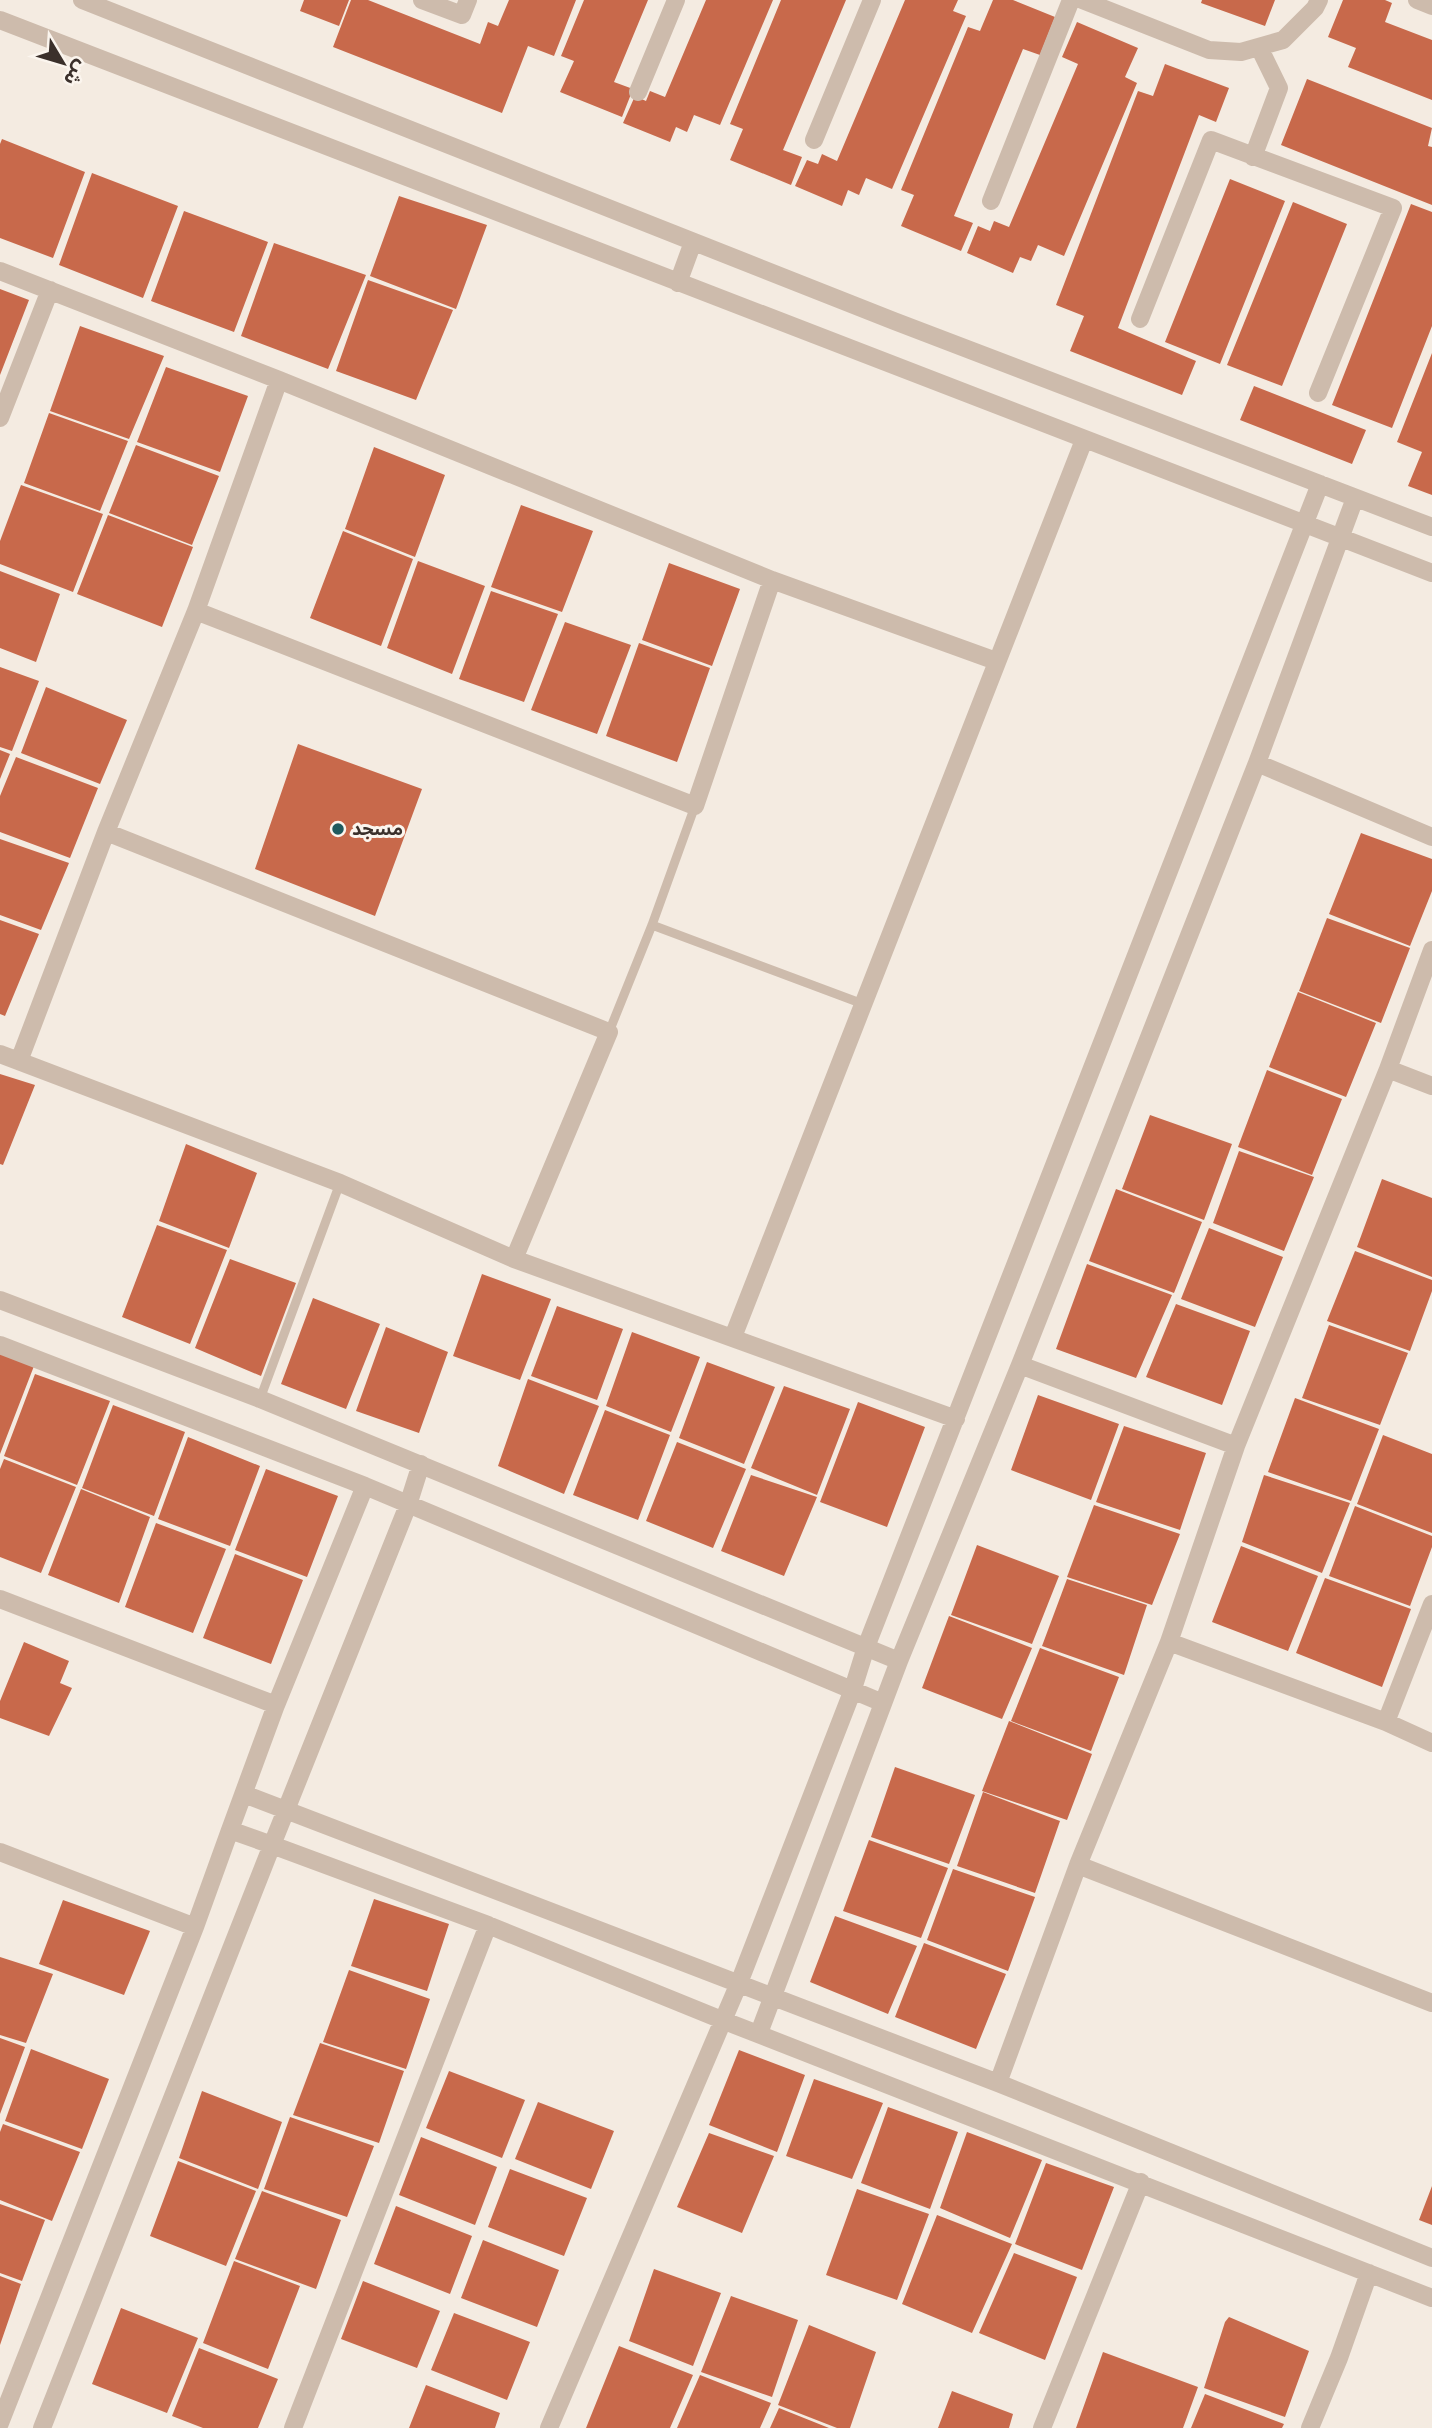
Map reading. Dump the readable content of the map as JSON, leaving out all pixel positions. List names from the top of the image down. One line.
{"places":["مسجد"],"north":"bottom right"}
